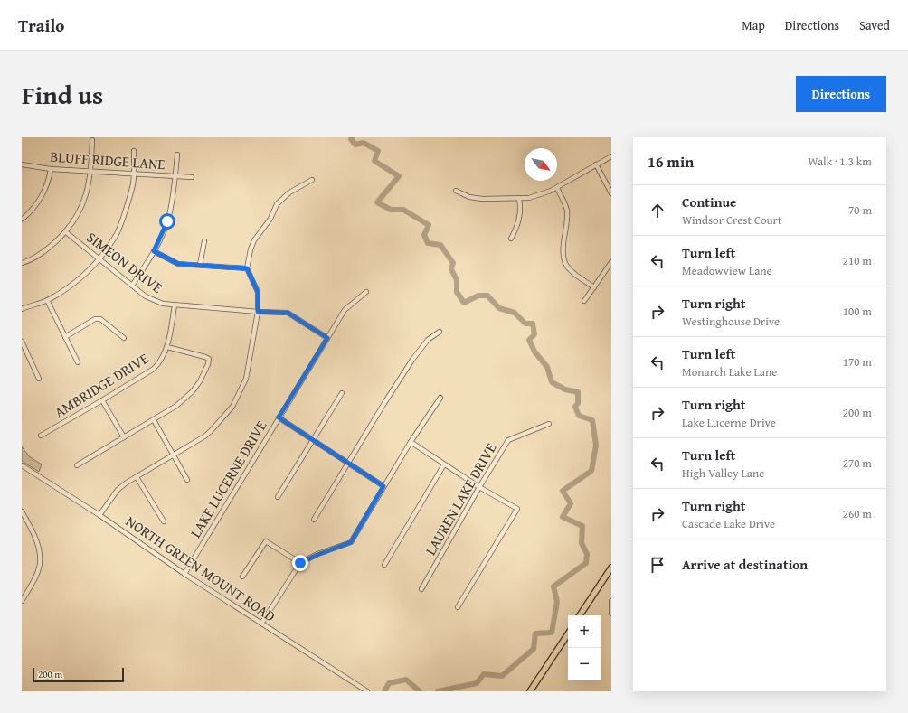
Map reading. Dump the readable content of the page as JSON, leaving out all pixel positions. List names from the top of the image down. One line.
{"streets":{"street":["BLUFF RIDGE LANE","SIMEON DRIVE","AMBRIDGE DRIVE","LAKE LUCERNE DRIVE","LAUREN LAKE DRIVE","NORTH GREEN MOUNT ROAD"]},"crossings":[["SIMEON DRIVE","AMBRIDGE DRIVE"],["SIMEON DRIVE","LAKE LUCERNE DRIVE"],["LAKE LUCERNE DRIVE","NORTH GREEN MOUNT ROAD"]],"scale_bar":"200 m","north":"bottom right","page":{"header":"Trailo","nav":["Map","Directions","Saved"],"title":"Find us","buttons":"Directions","heading":["16 min","Walk · 1.3 km"],"list":[["Continue","Windsor Crest Court","70 m"],["Turn left","Meadowview Lane","210 m"],["Turn right","Westinghouse Drive","100 m"],["Turn left","Monarch Lake Lane","170 m"],["Turn right","Lake Lucerne Drive","200 m"],["Turn left","High Valley Lane","270 m"],["Turn right","Cascade Lake Drive","260 m"],"Arrive at destination"],"map_buttons":["+","−"],"scale":"200 m"}}
